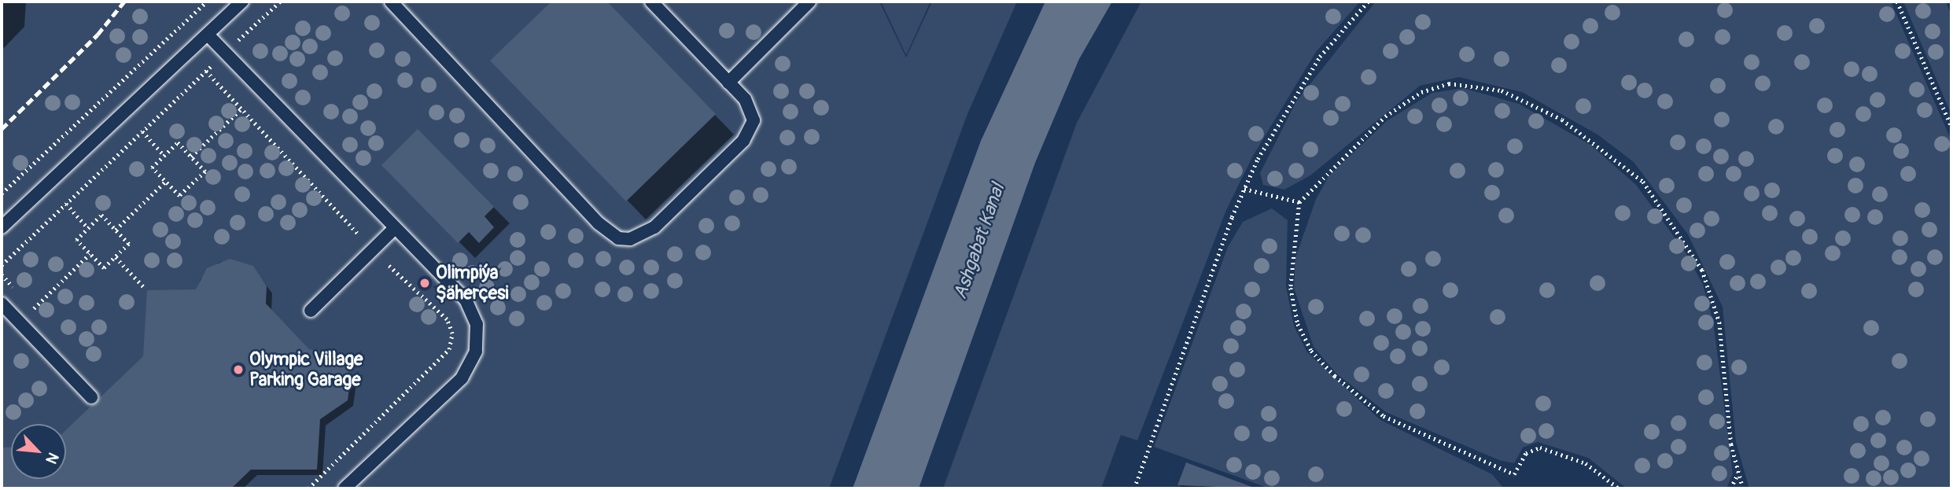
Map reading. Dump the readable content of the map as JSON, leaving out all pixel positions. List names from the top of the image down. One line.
{"water":["Ashgabat Kanal"],"places":["Olimpiýa Şäherçesi","Olympic Village Parking Garage"],"north":"bottom right"}
